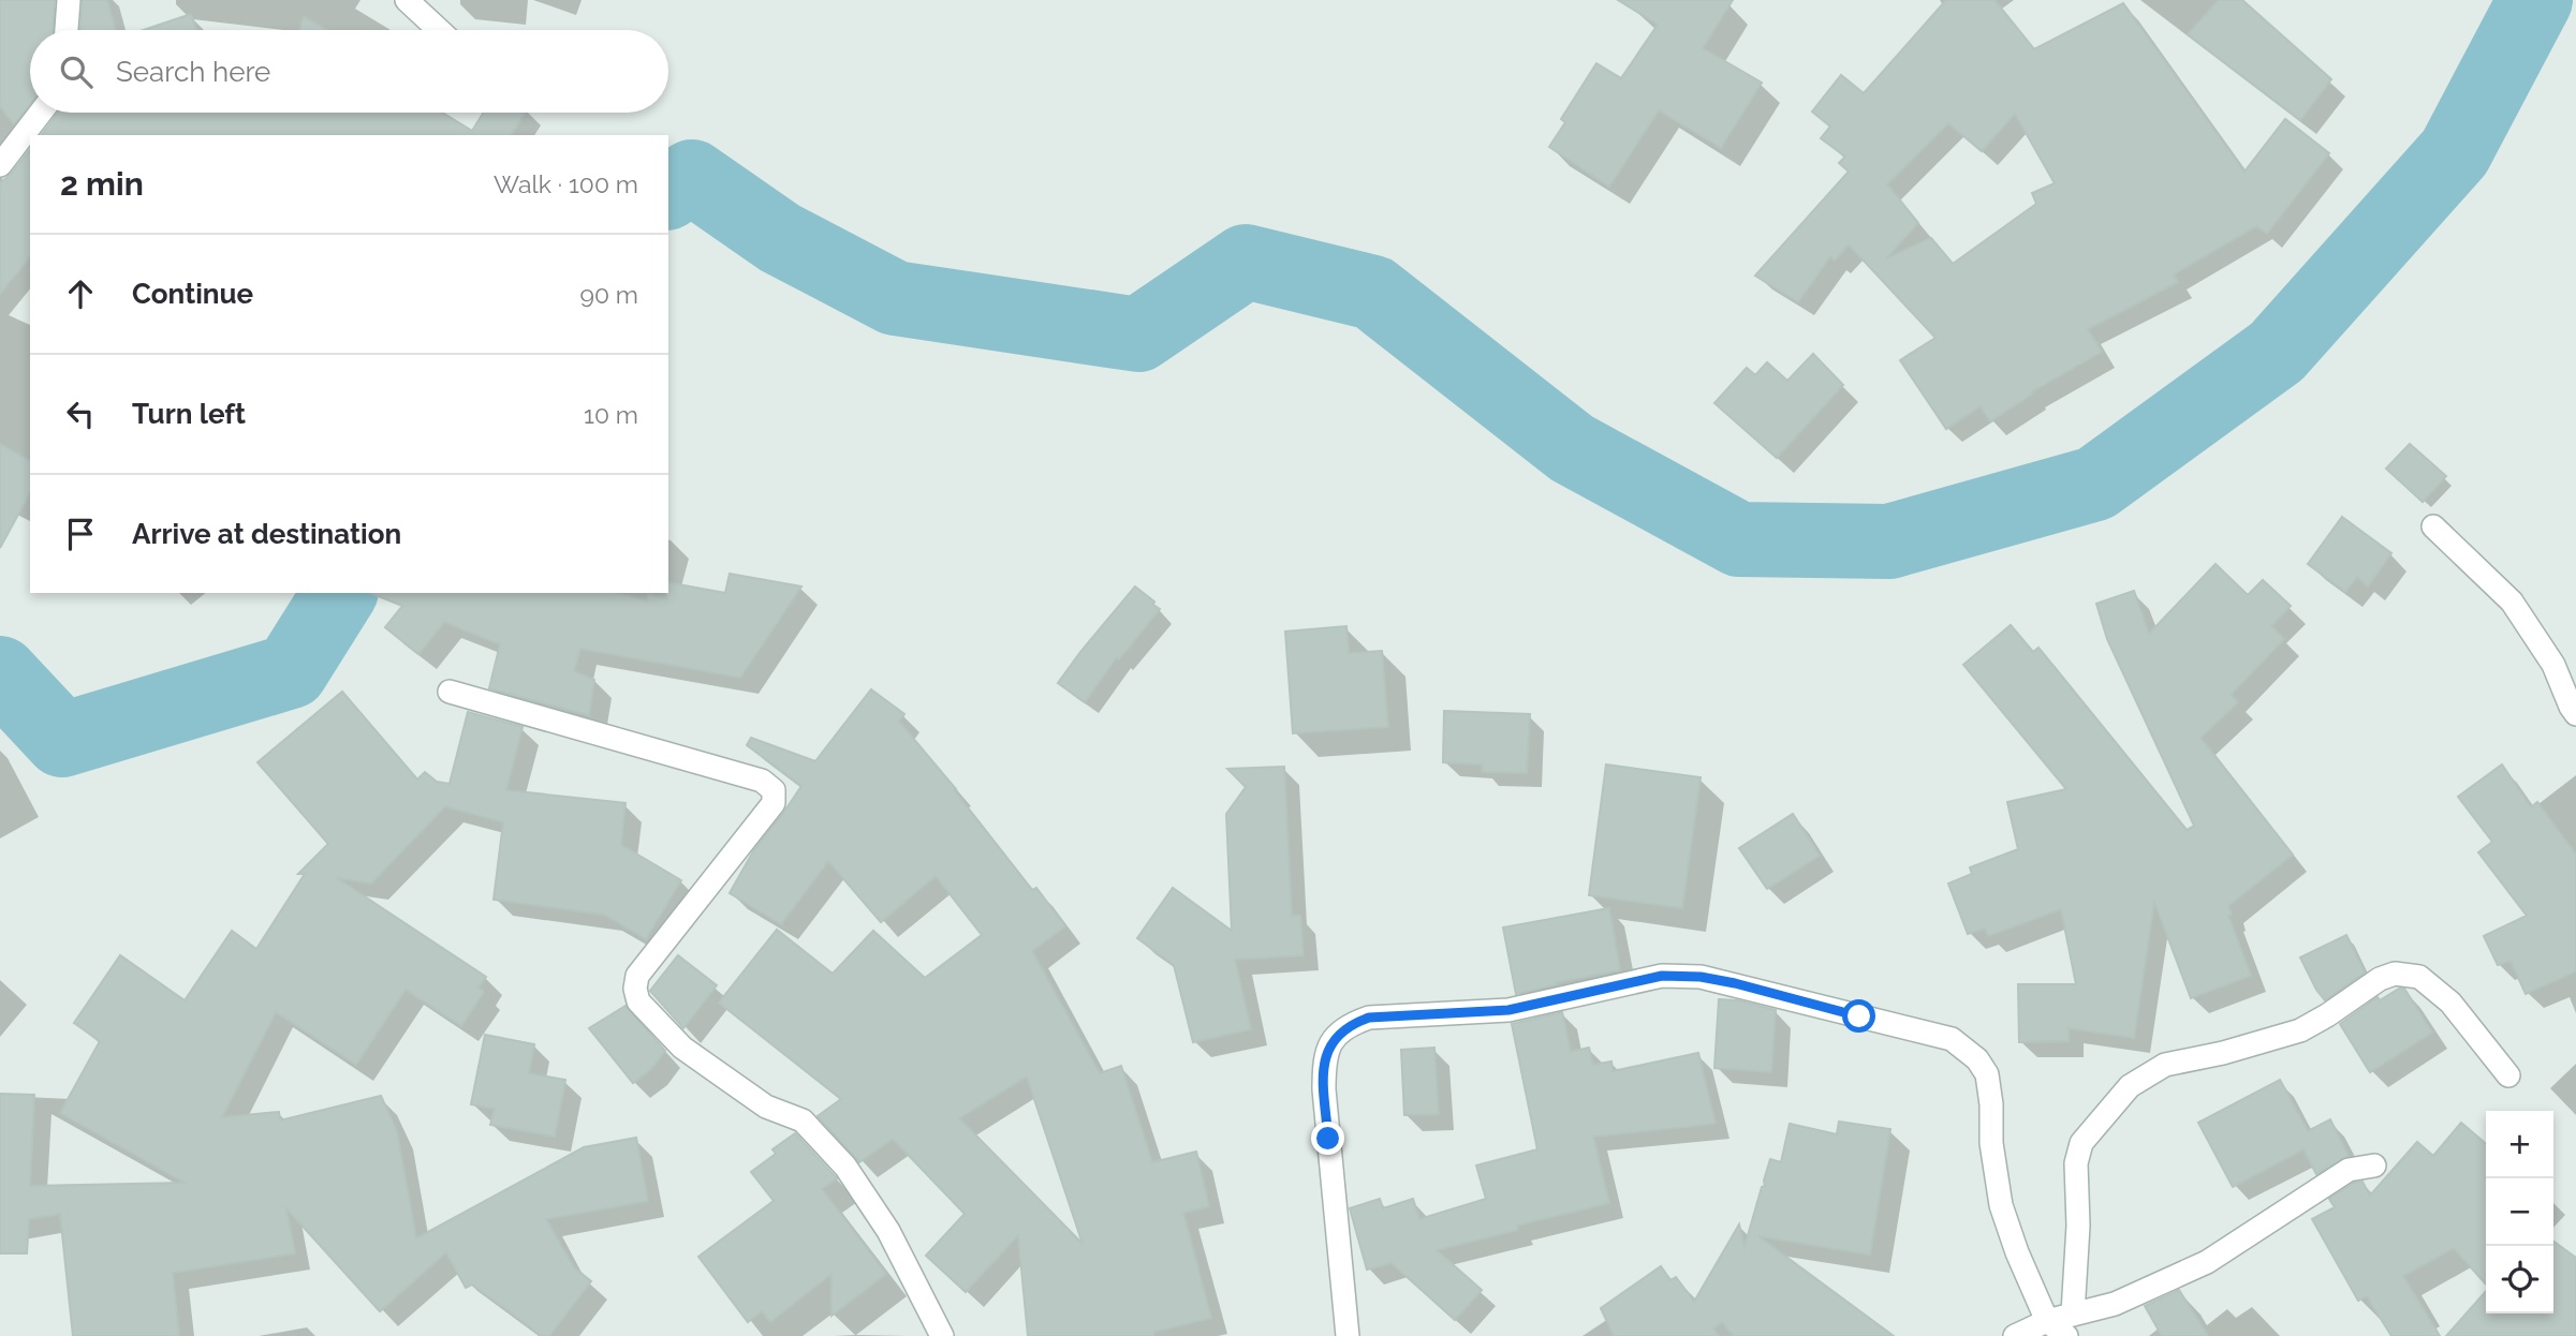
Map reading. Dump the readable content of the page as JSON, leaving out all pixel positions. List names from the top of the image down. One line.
{"page":{"search":"Search here","heading":["2 min","Walk · 100 m"],"list":[["Continue","90 m"],["Turn left","10 m"],"Arrive at destination"],"map_buttons":["+","−"]}}
